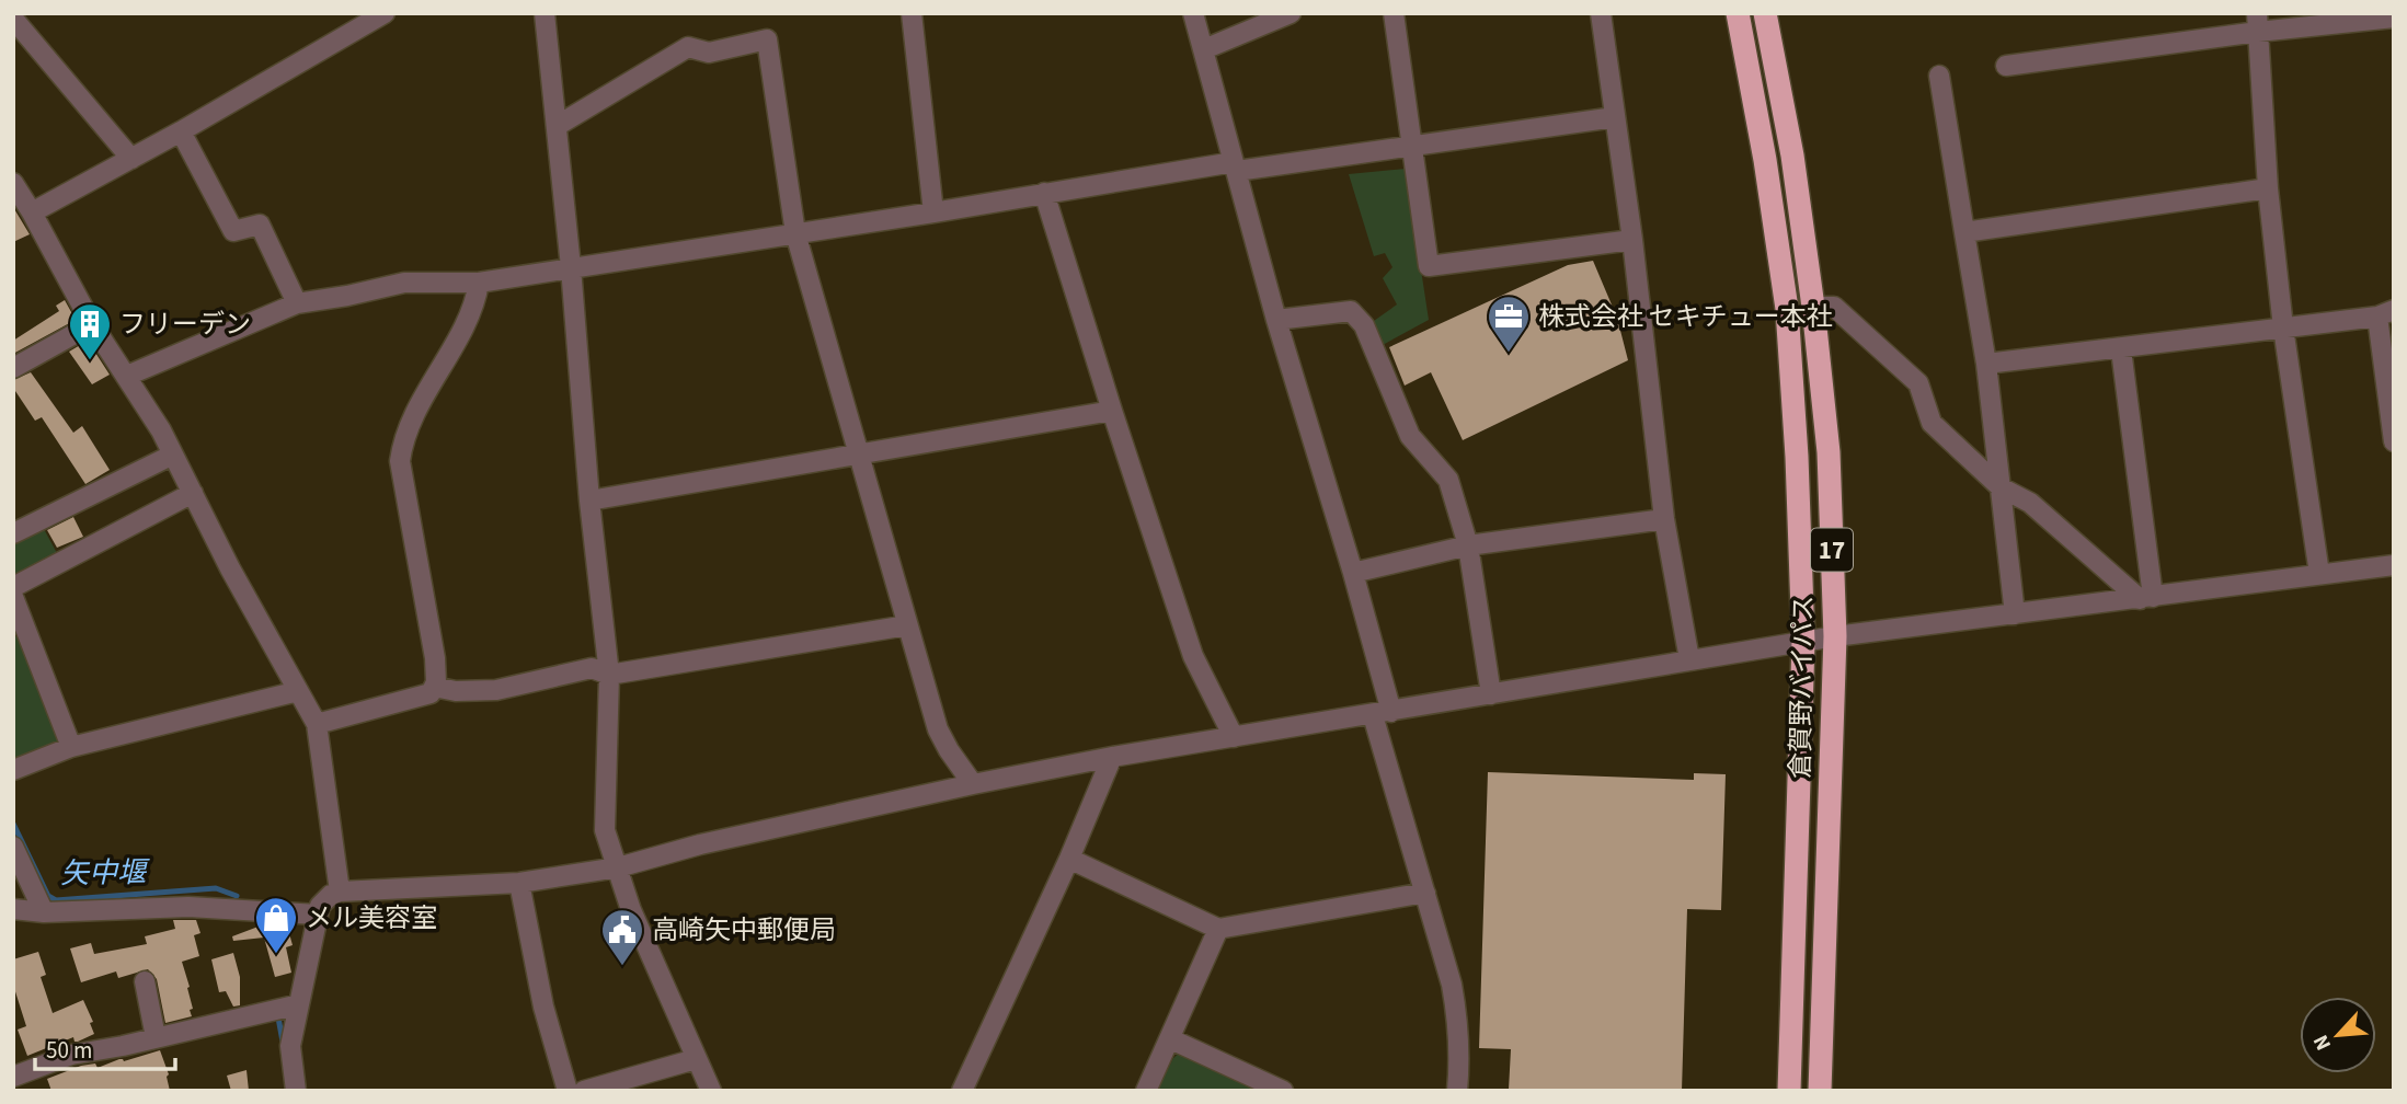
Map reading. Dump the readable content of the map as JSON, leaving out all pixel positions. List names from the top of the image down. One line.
{"streets":{"highway":["17","倉賀野バイパス"]},"water":["矢中堰"],"places":{"office":["株式会社 セキチュー本社"],"building":["フリーデン"],"shop":["メル美容室"],"public building":["高崎矢中郵便局"]},"scale_bar":"50 m","north":"bottom left"}
